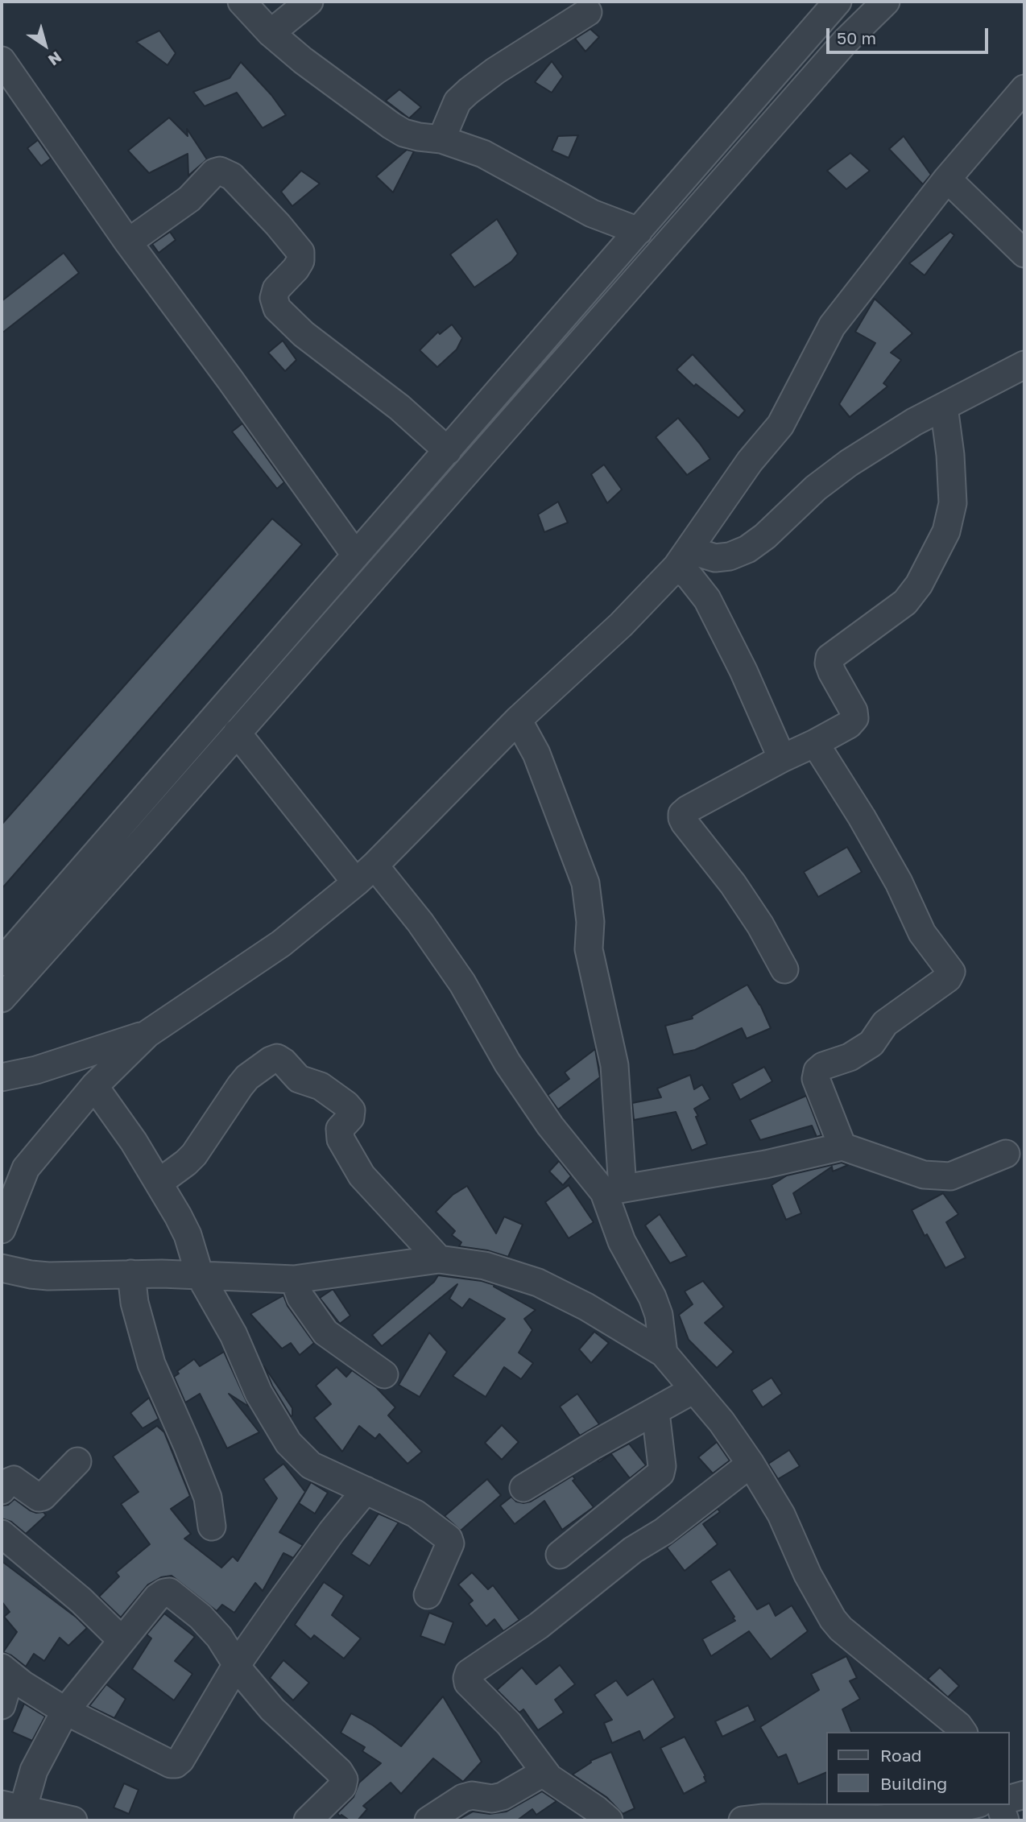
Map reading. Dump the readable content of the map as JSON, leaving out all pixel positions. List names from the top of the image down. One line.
{"legend":["Road","Building"],"scale_bar":"50 m","north":"bottom right"}
